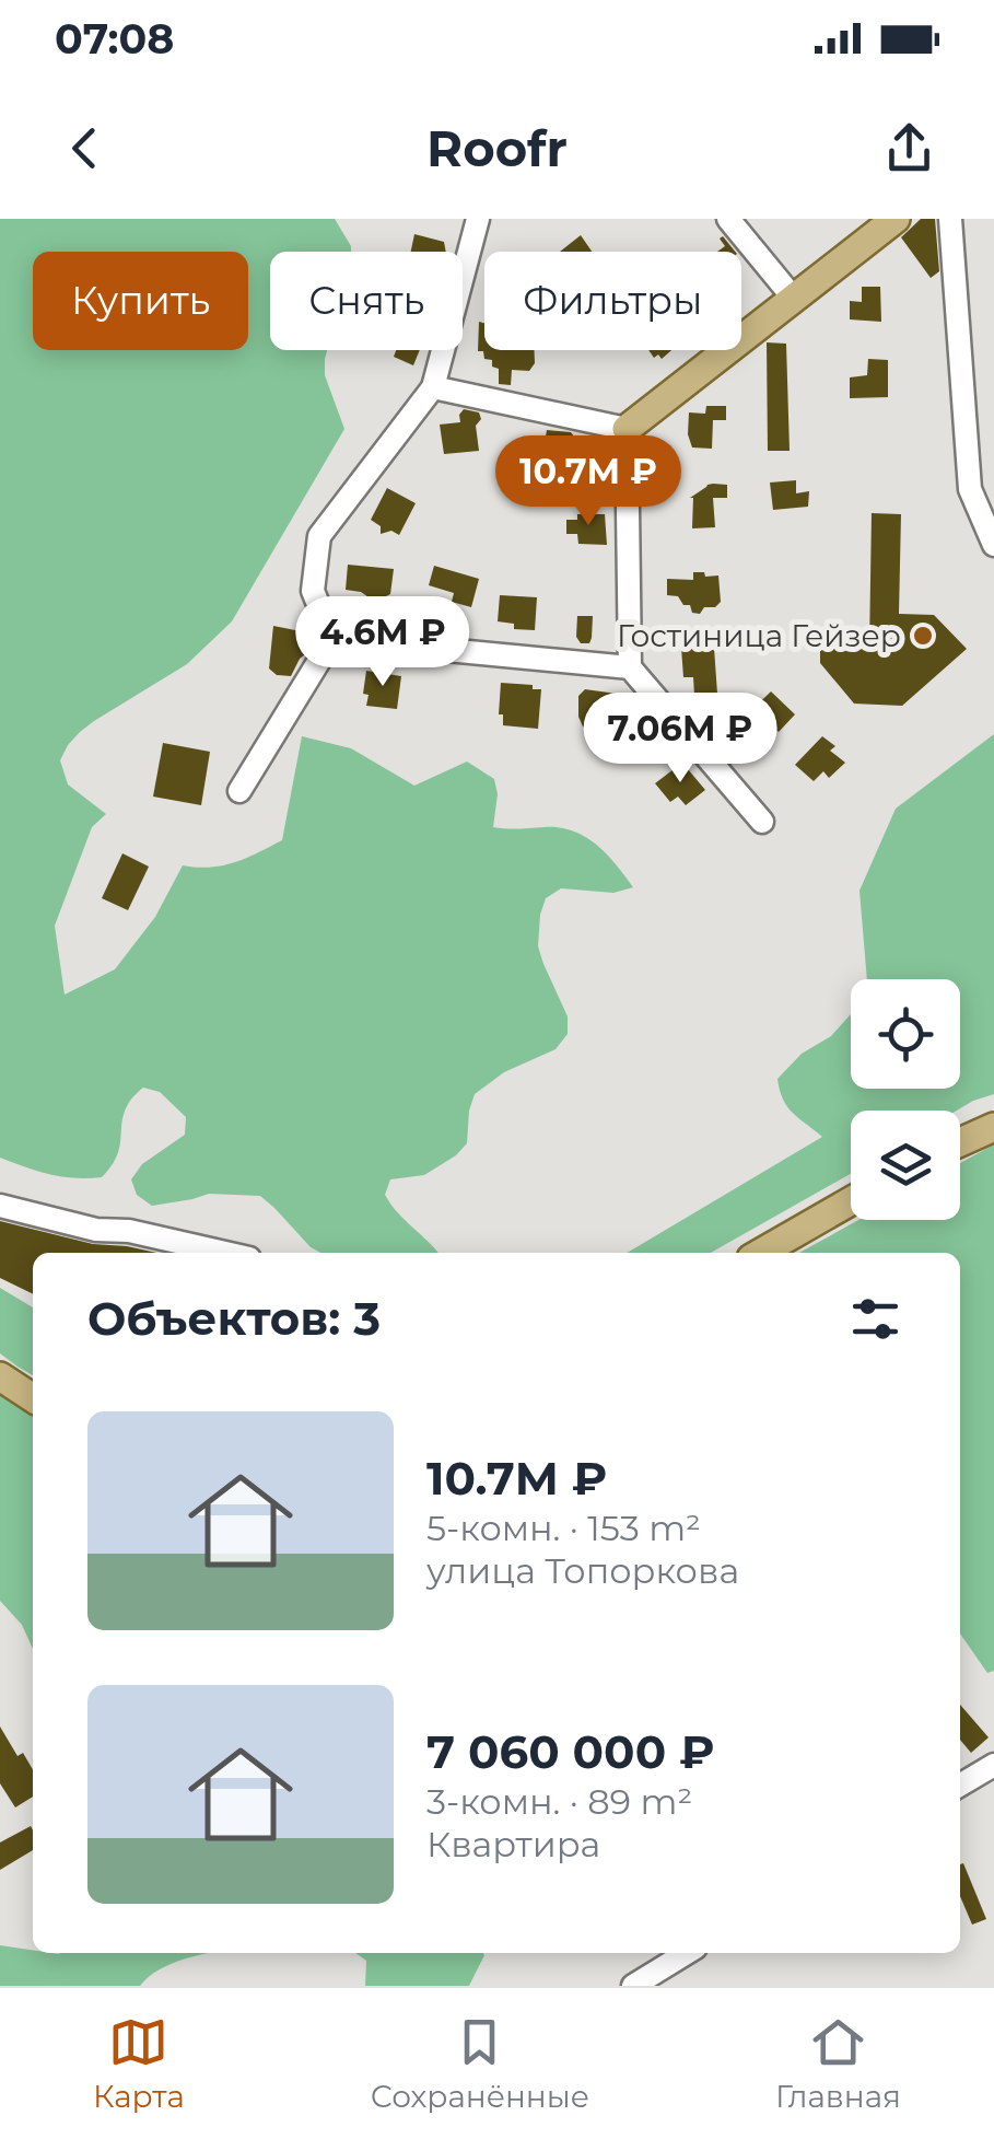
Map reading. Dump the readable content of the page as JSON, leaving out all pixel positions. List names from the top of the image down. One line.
{"places":["Гостиница Гейзер"],"page":{"status":"07:08","header":"Roofr","chip":["Купить","Снять","Фильтры"],"price":["10.7M ₽","4.6M ₽","7.06M ₽"],"heading":"Объектов: 3","list":[{"name":"10.7M ₽","note":"5-комн. · 153 m² · улица Топоркова"},{"name":"7 060 000 ₽","note":"3-комн. · 89 m² · Квартира"}],"tabs":["Карта","Сохранённые","Главная"]}}
